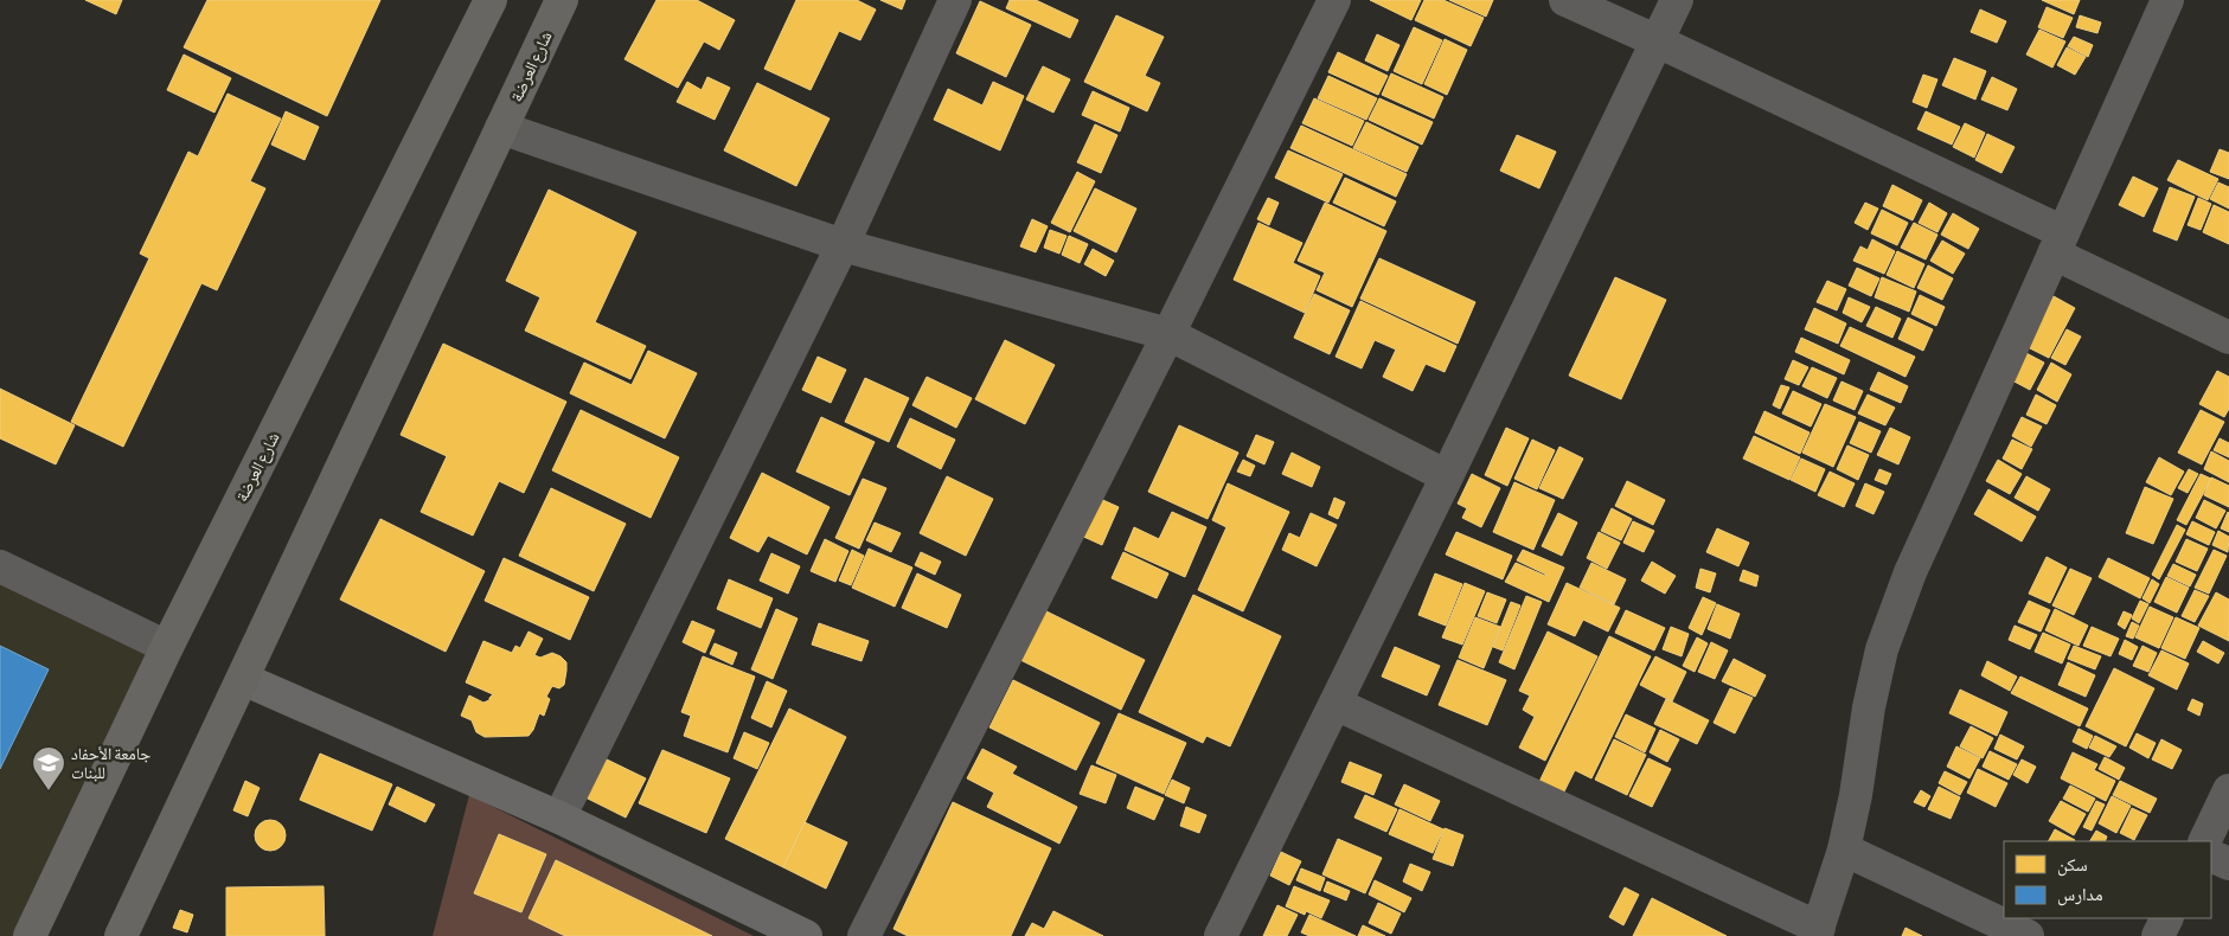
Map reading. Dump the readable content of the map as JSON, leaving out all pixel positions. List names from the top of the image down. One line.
{"streets":{"main road":["شارع العرضة"]},"places":{"school or university":["جامعة الأحفاد للبنات"]},"legend":["سكن","مدارس"]}
